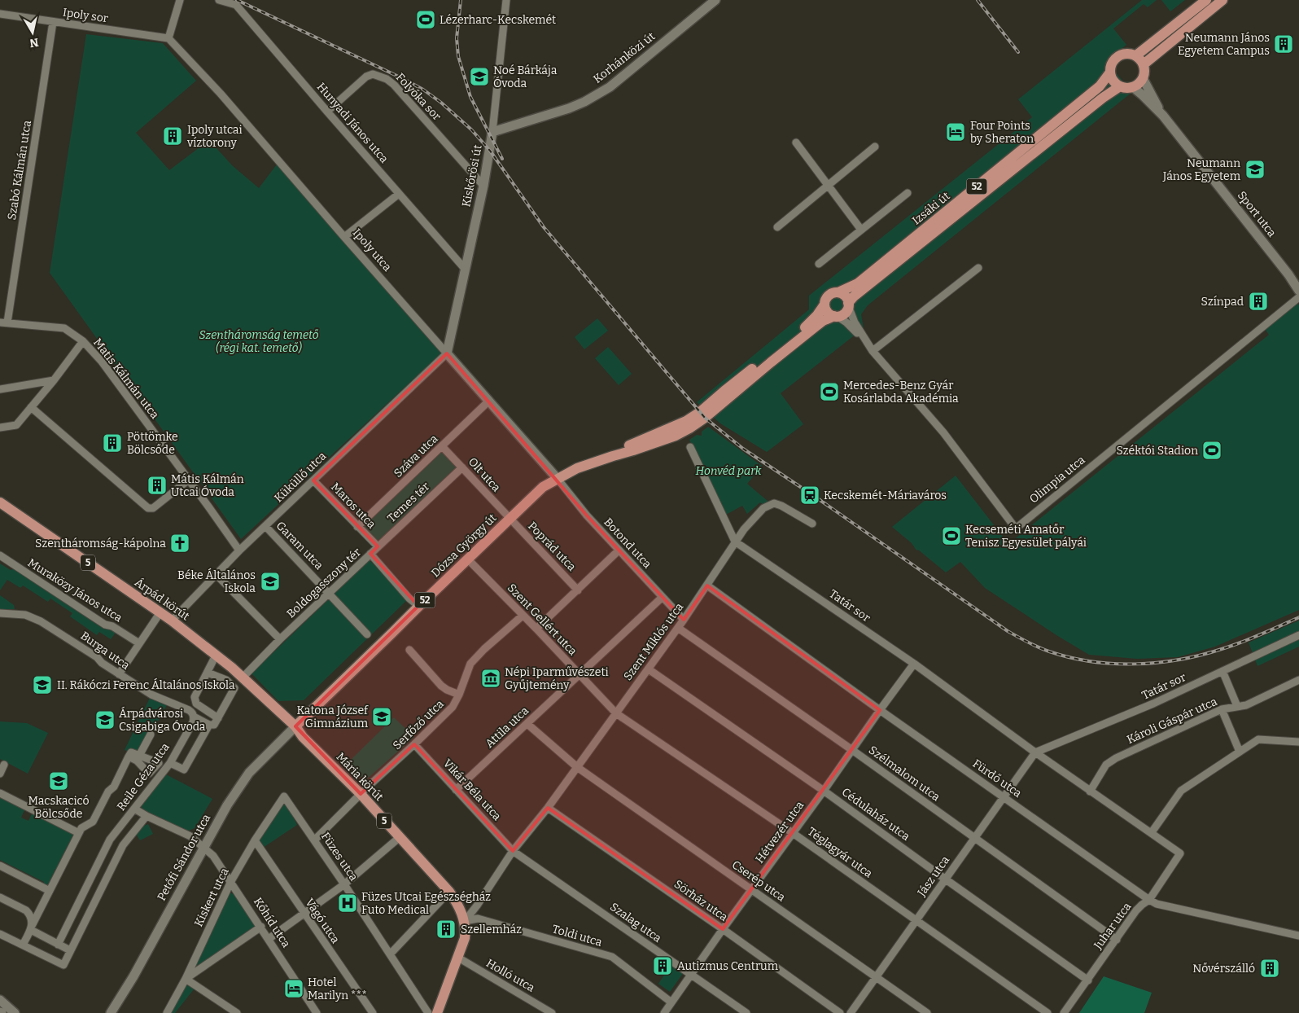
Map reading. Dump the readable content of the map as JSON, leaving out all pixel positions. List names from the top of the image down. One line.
{"streets":{"main road":["52","Izsáki út","Dózsa György út","5","Árpád körút","Mária körút"],"street":["Ipoly sor","Korhánközi út","Folyóka sor","Hunyadi János utca","Szabó Kálmán utca","Kiskőrösi út","Sport utca","Ipoly utca","Matis Kálmán utca","Száva utca","Olt utca","Küküllő utca","Olimpia utca","Temes tér","Maros utca","Botond utca","Garam utca","Poprád utca","Boldogasszony tér","Muraközy János utca","Tatár sor","Szent Gellért utca","Szent Miklós utca","Burga utca","Károli Gáspár utca","Serfőző utca","Attila utca","Szélmalom utca","Reile Géza utca","Fürdő utca","Vikár Béla utca","Cédulaház utca","Hétvezér utca","Téglagyár utca","Füzes utca","Petőfi Sándor utca","Jász utca","Cserép utca","Kiskert utca","Sörház utca","Vágó utca","Kőhíd utca","Szalag utca","Juhar utca","Toldi utca","Holló utca"]},"crossings":[["Ipoly sor","Szabó Kálmán utca"],["Ipoly sor","Ipoly utca"],["Korhánközi út","Kiskőrösi út"],["Folyóka sor","Hunyadi János utca"],["Folyóka sor","Kiskőrösi út"],["Hunyadi János utca","Kiskőrösi út"],["Szabó Kálmán utca","Matis Kálmán utca"],["Kiskőrösi út","Ipoly utca"],["Kiskőrösi út","Küküllő utca"],["52","Izsáki út"],["52","Olimpia utca"],["52","Dózsa György út"],["Izsáki út","Olimpia utca"],["Ipoly utca","Száva utca"],["Ipoly utca","Küküllő utca"],["Ipoly utca","Botond utca"],["Ipoly utca","Dózsa György út"],["Matis Kálmán utca","Küküllő utca"],["Száva utca","Olt utca"],["Száva utca","Maros utca"],["Olt utca","Temes tér"],["Olt utca","Dózsa György út"],["Olt utca","Poprád utca"],["Küküllő utca","Maros utca"],["Küküllő utca","Garam utca"],["Küküllő utca","Árpád körút"],["Temes tér","Maros utca"],["Temes tér","Boldogasszony tér"],["Botond utca","Dózsa György út"],["Botond utca","Szent Miklós utca"],["Botond utca","Attila utca"],["Garam utca","Boldogasszony tér"],["Dózsa György út","Poprád utca"],["Dózsa György út","Boldogasszony tér"],["Dózsa György út","Árpád körút"],["Dózsa György út","Szent Gellért utca"],["Dózsa György út","Mária körút"],["Dózsa György út","Petőfi Sándor utca"],["5","Szent Miklós utca"],["5","Mária körút"],["5","Toldi utca"],["5","Holló utca"],["Boldogasszony tér","Árpád körút"],["Árpád körút","Mária körút"],["Árpád körút","Petőfi Sándor utca"],["Tatár sor","Szent Miklós utca"],["Tatár sor","Károli Gáspár utca"],["Tatár sor","Hétvezér utca"],["Tatár sor","Jász utca"],["Tatár sor","Juhar utca"],["Szent Gellért utca","Szent Miklós utca"],["Szent Gellért utca","Serfőző utca"],["Szent Gellért utca","Attila utca"],["Szent Gellért utca","Téglagyár utca"],["Szent Miklós utca","Szélmalom utca"],["Szent Miklós utca","Mária körút"],["Szent Miklós utca","Fürdő utca"],["Szent Miklós utca","Vikár Béla utca"],["Szent Miklós utca","Cédulaház utca"],["Szent Miklós utca","Téglagyár utca"],["Szent Miklós utca","Cserép utca"],["Szent Miklós utca","Sörház utca"],["Szent Miklós utca","Szalag utca"],["Szent Miklós utca","Toldi utca"],["Burga utca","Reile Géza utca"],["Serfőző utca","Mária körút"],["Serfőző utca","Vikár Béla utca"],["Serfőző utca","Füzes utca"],["Attila utca","Vikár Béla utca"],["Attila utca","Cserép utca"],["Szélmalom utca","Hétvezér utca"],["Szélmalom utca","Jász utca"],["Szélmalom utca","Juhar utca"],["Reile Géza utca","Kőhíd utca"],["Mária körút","Petőfi Sándor utca"],["Mária körút","Toldi utca"],["Fürdő utca","Hétvezér utca"],["Fürdő utca","Jász utca"],["Fürdő utca","Juhar utca"],["Vikár Béla utca","Szalag utca"],["Cédulaház utca","Hétvezér utca"],["Cédulaház utca","Jász utca"],["Cédulaház utca","Juhar utca"],["Hétvezér utca","Téglagyár utca"],["Hétvezér utca","Cserép utca"],["Hétvezér utca","Sörház utca"],["Hétvezér utca","Szalag utca"],["Hétvezér utca","Toldi utca"],["Téglagyár utca","Jász utca"],["Füzes utca","Kiskert utca"],["Petőfi Sándor utca","Kőhíd utca"],["Jász utca","Cserép utca"],["Kiskert utca","Vágó utca"],["Kiskert utca","Kőhíd utca"]],"parks":["Szentháromság temető (régi kat. temető)","Honvéd park"],"places":{"sports":["Lézerharc-Kecskemét","Mercedes-Benz Gyár Kosárlabda Akadémia","Széktói Stadion","Kecseméti Amatőr Tenisz Egyesület pályái"],"building":["Neumann János Egyetem Campus","Ipoly utcai víztorony","Színpad","Pöttömke Bölcsőde","Mátis Kálmán Utcai Óvoda","Szellemház","Autizmus Centrum","Nővérszálló"],"school or university":["Noé Bárkája Óvoda","Neumann János Egyetem","Béke Általános Iskola","II. Rákóczi Ferenc Általános Iskola","Katona József Gimnázium","Árpádvárosi Csigabiga Óvoda","Macskacicó Bölcsőde"],"hotel":["Four Points by Sheraton","Hotel Marilyn ***"],"station":["Kecskemét-Máriaváros"],"church":["Szentháromság-kápolna"],"museum":["Népi Iparművészeti Gyűjtemény"],"hospital":["Füzes Utcai Egészségház Futo Medical"]},"north":"bottom"}
